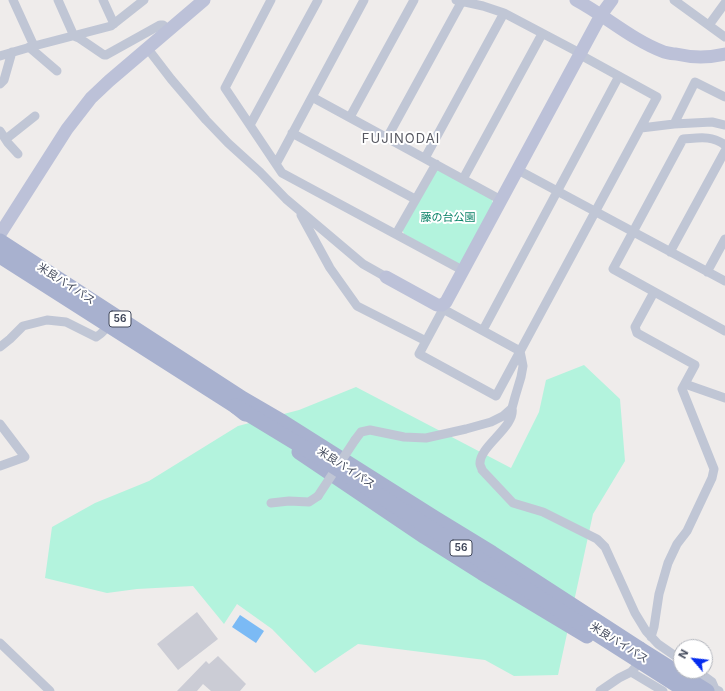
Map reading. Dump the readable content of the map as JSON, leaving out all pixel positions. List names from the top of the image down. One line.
{"streets":{"main road":["米良バイパス","56"]},"districts":["FUJINODAI"],"parks":["藤の台公園"],"north":"top left"}
